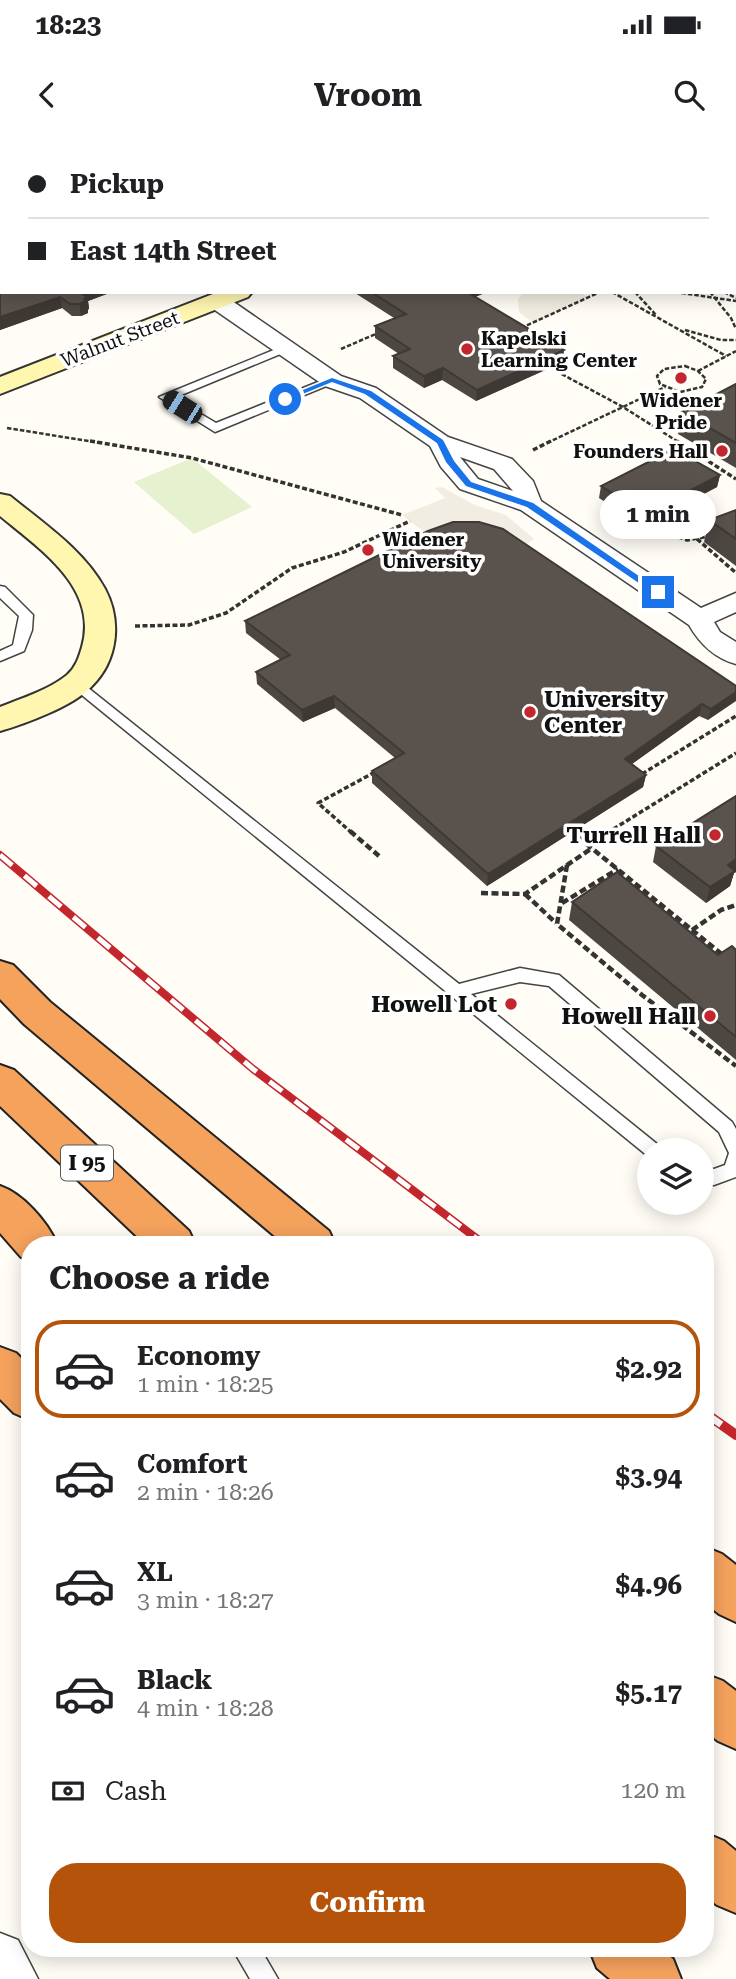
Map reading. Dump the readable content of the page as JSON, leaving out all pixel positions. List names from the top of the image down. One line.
{"streets":{"highway":["I 95"],"street":["Walnut Street"]},"places":["Kapelski Learning Center","Widener Pride","Founders Hall","Widener University","University Center","Turrell Hall","Howell Lot","Howell Hall"],"page":{"status":"18:23","header":"Vroom","banner":["Pickup","East 14th Street"],"bubble":"1 min","heading":"Choose a ride","list":[{"name":"Economy","note":"1 min · 18:25","value":"$2.92"},{"name":"Comfort","note":"2 min · 18:26","value":"$3.94"},{"name":"XL","note":"3 min · 18:27","value":"$4.96"},{"name":"Black","note":"4 min · 18:28","value":"$5.17"}],"pay":["Cash","120 m"],"buttons":"Confirm"}}
